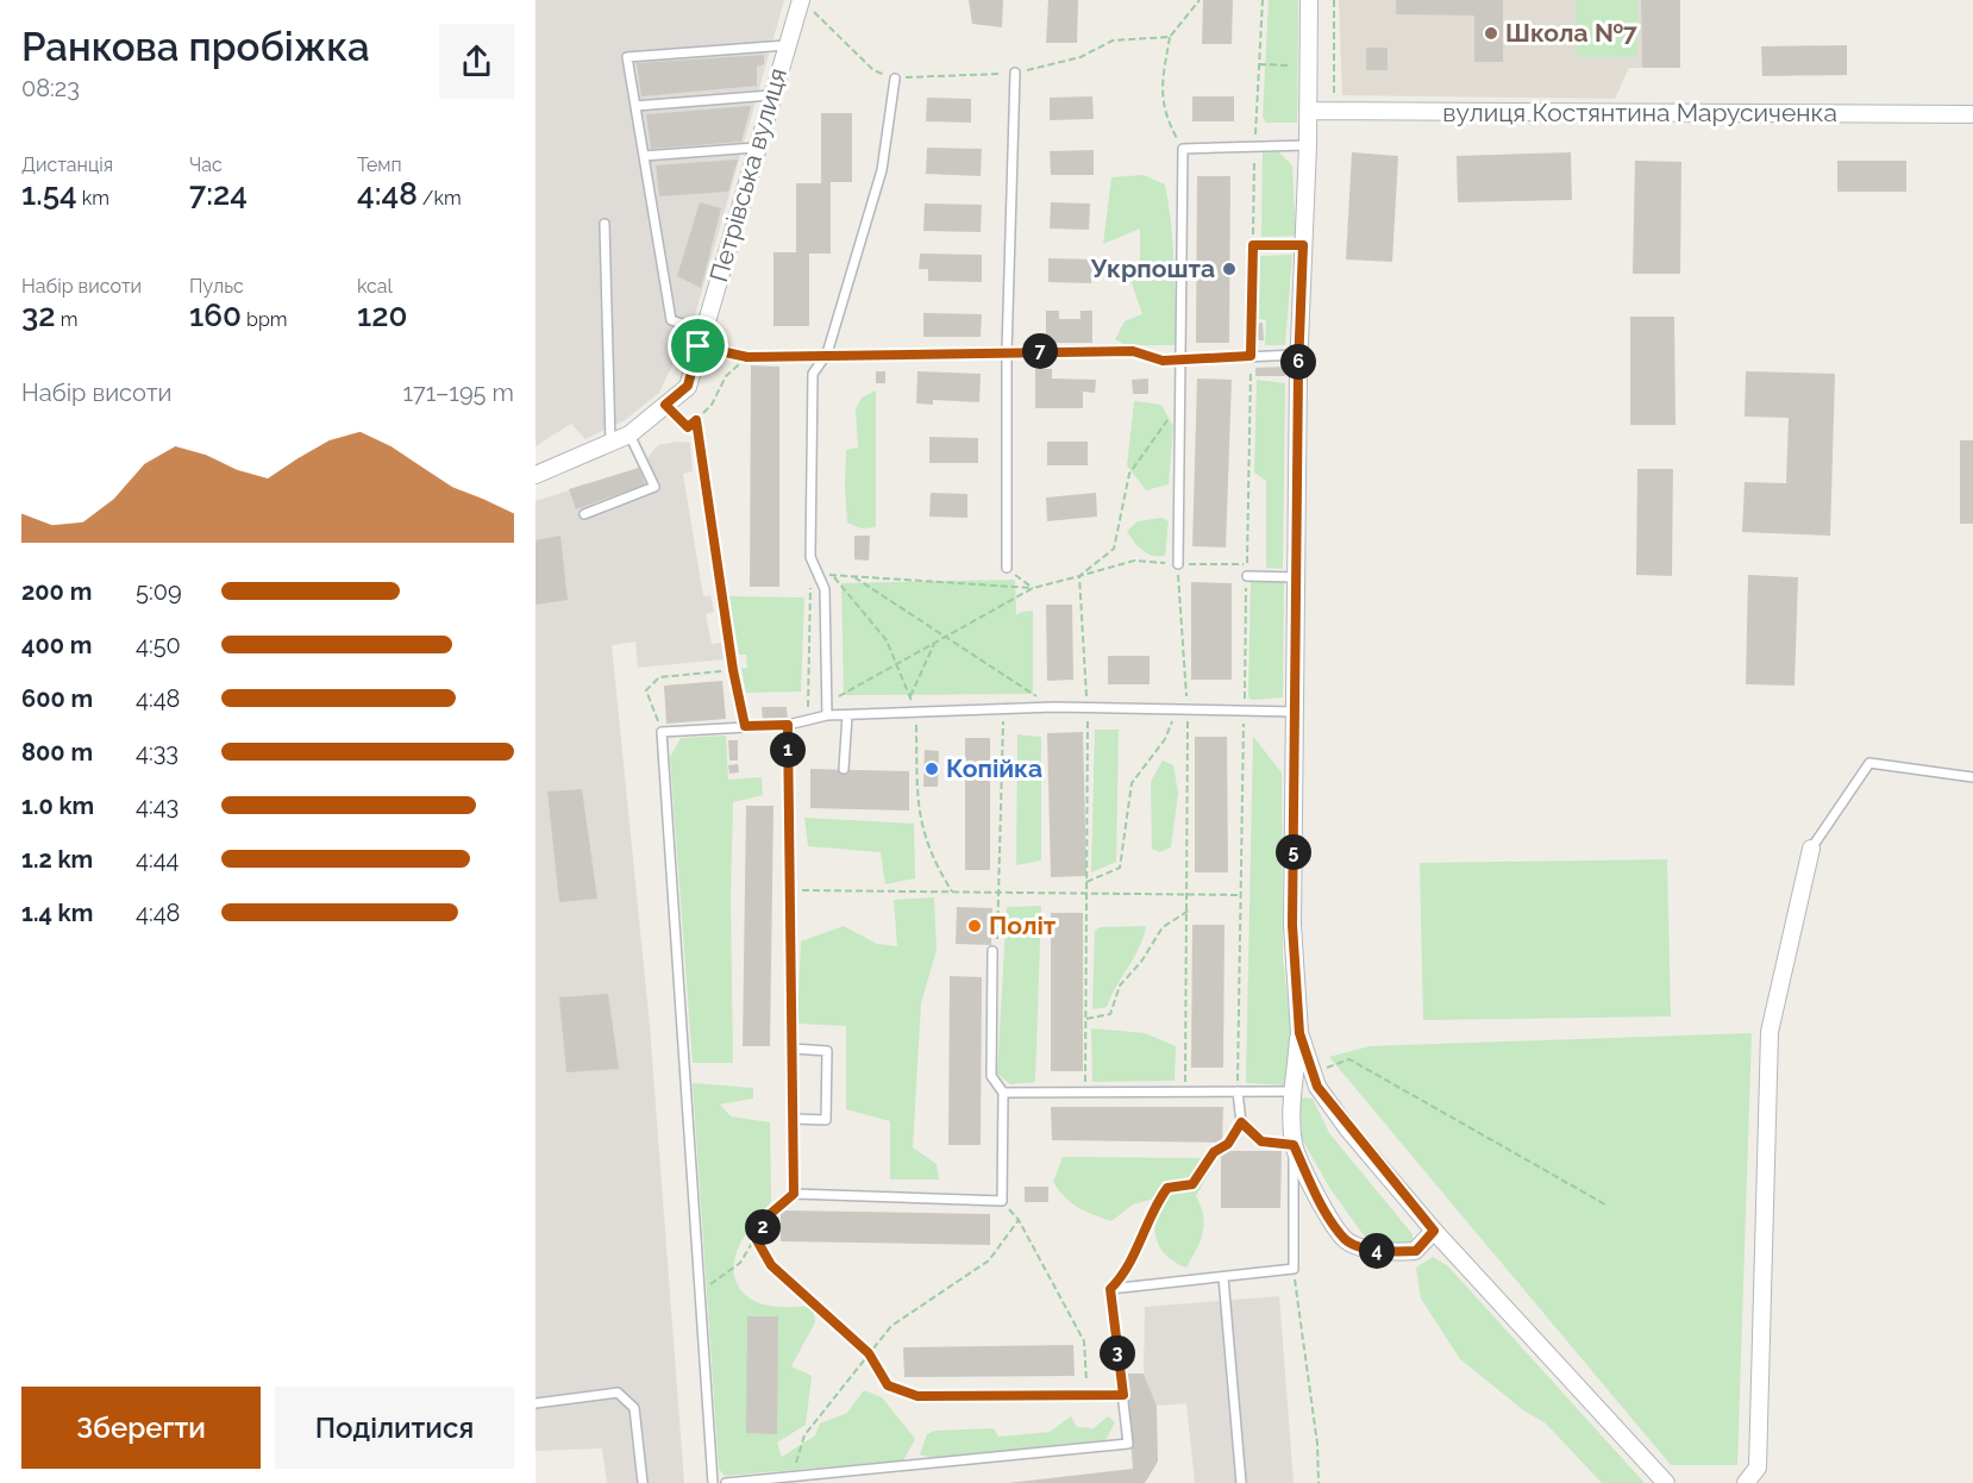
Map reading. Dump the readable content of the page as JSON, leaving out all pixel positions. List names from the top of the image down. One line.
{"streets":{"street":["вулиця Костянтина Марусиченка","Петрівська вулиця"]},"places":["Школа №7","Укрпошта","Копійка","Політ"],"page":{"heading":["Ранкова пробіжка","08:23"],"stats":[["Дистанція","1.54 km"],["Час","7:24"],["Темп","4:48 /km"],["Набір висоти","32 m"],["Пульс","160 bpm"],["kcal","120"]],"pins":["7","6","1","5","2","4","3"],"chart":["Набір висоти","171–195 m"],"list":[{"name":"200 m","note":"5:09"},{"name":"400 m","note":"4:50"},{"name":"600 m","note":"4:48"},{"name":"800 m","note":"4:33"},{"name":"1.0 km","note":"4:43"},{"name":"1.2 km","note":"4:44"},{"name":"1.4 km","note":"4:48"}],"buttons":["Зберегти","Поділитися"]}}
